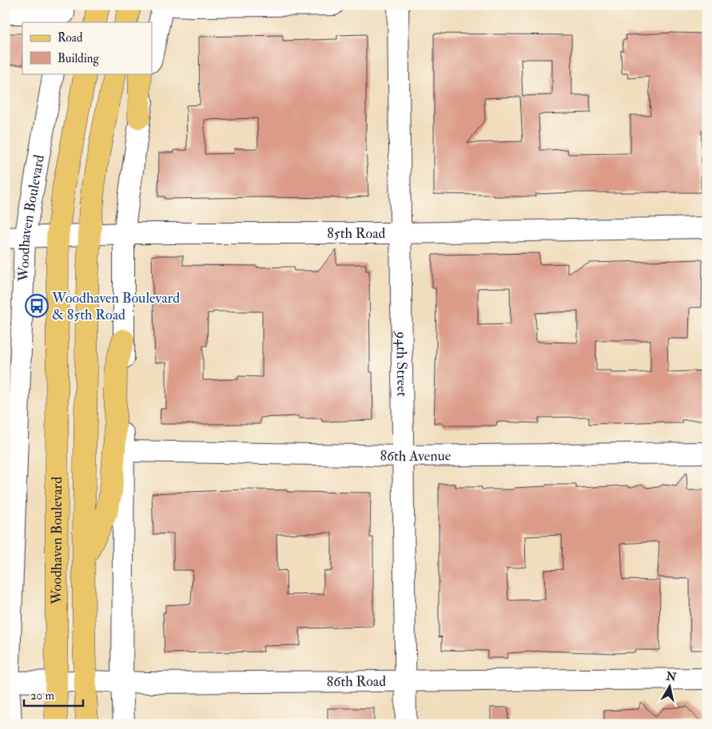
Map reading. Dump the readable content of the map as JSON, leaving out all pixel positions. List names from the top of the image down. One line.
{"streets":{"main road":["Woodhaven Boulevard"],"street":["85th Road","94th Street","86th Avenue","86th Road"]},"crossings":[["Woodhaven Boulevard","85th Road"],["Woodhaven Boulevard","86th Road"],["85th Road","94th Street"],["94th Street","86th Avenue"],["94th Street","86th Road"]],"places":{"bus stop":["Woodhaven Boulevard & 85th Road"]},"legend":["Road","Building"],"scale_bar":"20 m","north":"top"}
